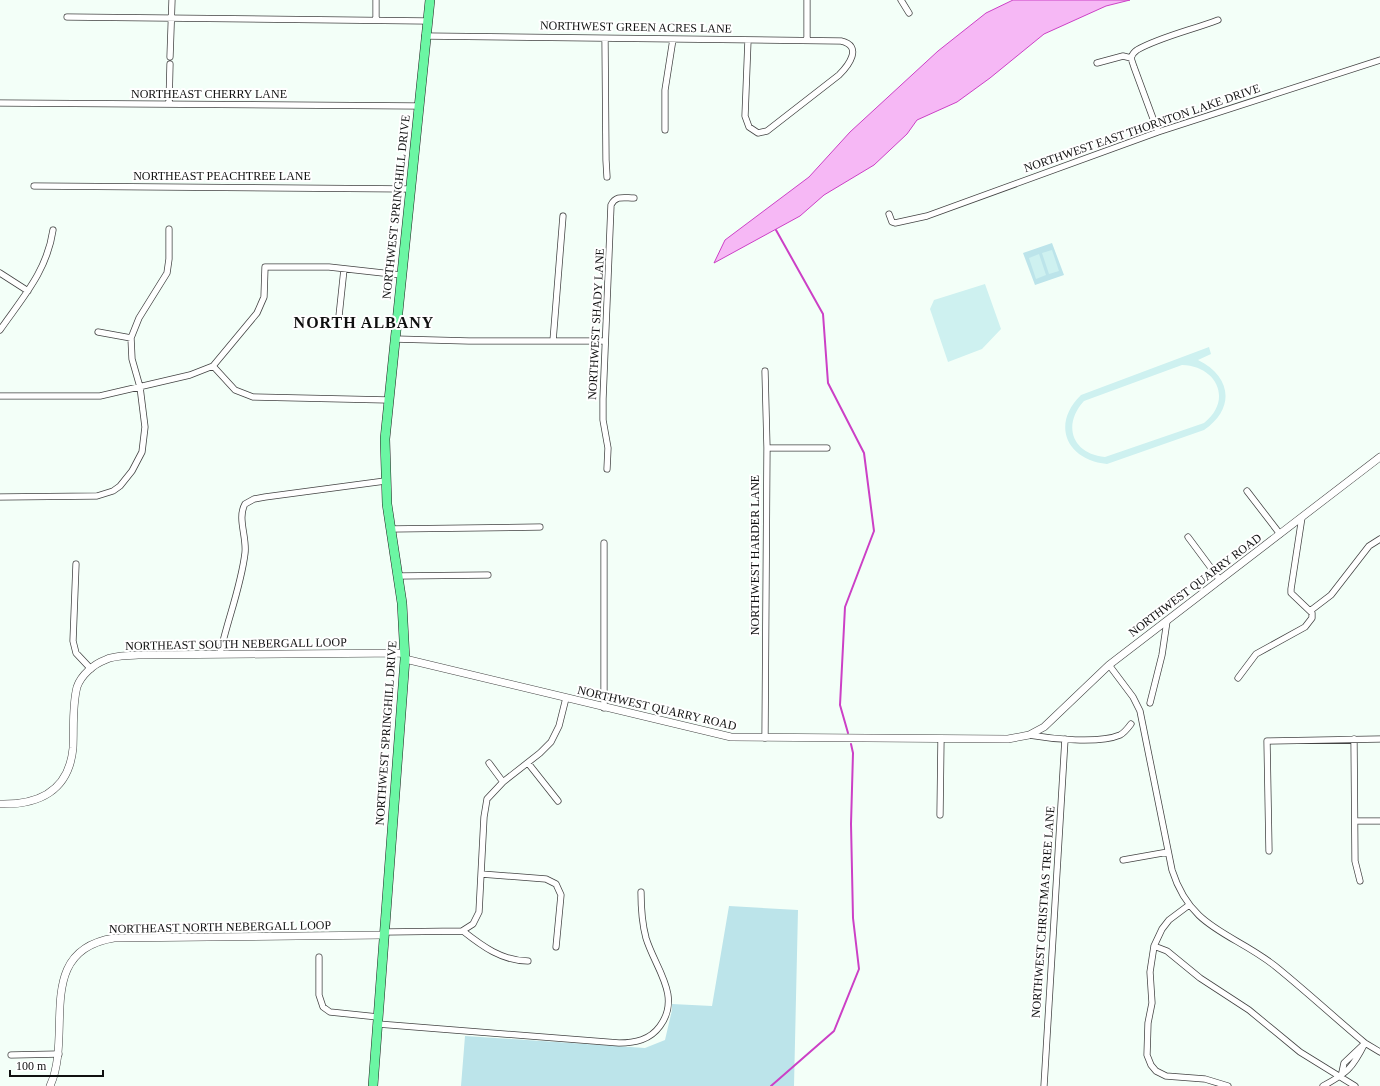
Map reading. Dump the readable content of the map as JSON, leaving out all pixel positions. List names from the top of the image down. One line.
{"streets":{"main road":["NORTHWEST SPRINGHILL DRIVE"],"street":["NORTHWEST GREEN ACRES LANE","NORTHEAST CHERRY LANE","NORTHWEST EAST THORNTON LAKE DRIVE","NORTHEAST PEACHTREE LANE","NORTHWEST SHADY LANE","NORTHWEST HARDER LANE","NORTHWEST QUARRY ROAD","NORTHEAST SOUTH NEBERGALL LOOP","NORTHWEST CHRISTMAS TREE LANE","NORTHEAST NORTH NEBERGALL LOOP"]},"crossings":[["NORTHWEST GREEN ACRES LANE","NORTHWEST SPRINGHILL DRIVE"],["NORTHEAST CHERRY LANE","NORTHWEST SPRINGHILL DRIVE"],["NORTHEAST PEACHTREE LANE","NORTHWEST SPRINGHILL DRIVE"],["NORTHWEST SPRINGHILL DRIVE","NORTHWEST QUARRY ROAD"],["NORTHWEST SPRINGHILL DRIVE","NORTHEAST SOUTH NEBERGALL LOOP"],["NORTHWEST SPRINGHILL DRIVE","NORTHEAST NORTH NEBERGALL LOOP"],["NORTHWEST HARDER LANE","NORTHWEST QUARRY ROAD"],["NORTHWEST QUARRY ROAD","NORTHEAST SOUTH NEBERGALL LOOP"],["NORTHWEST QUARRY ROAD","NORTHWEST CHRISTMAS TREE LANE"]],"districts":["NORTH ALBANY"],"scale_bar":"100 m"}
